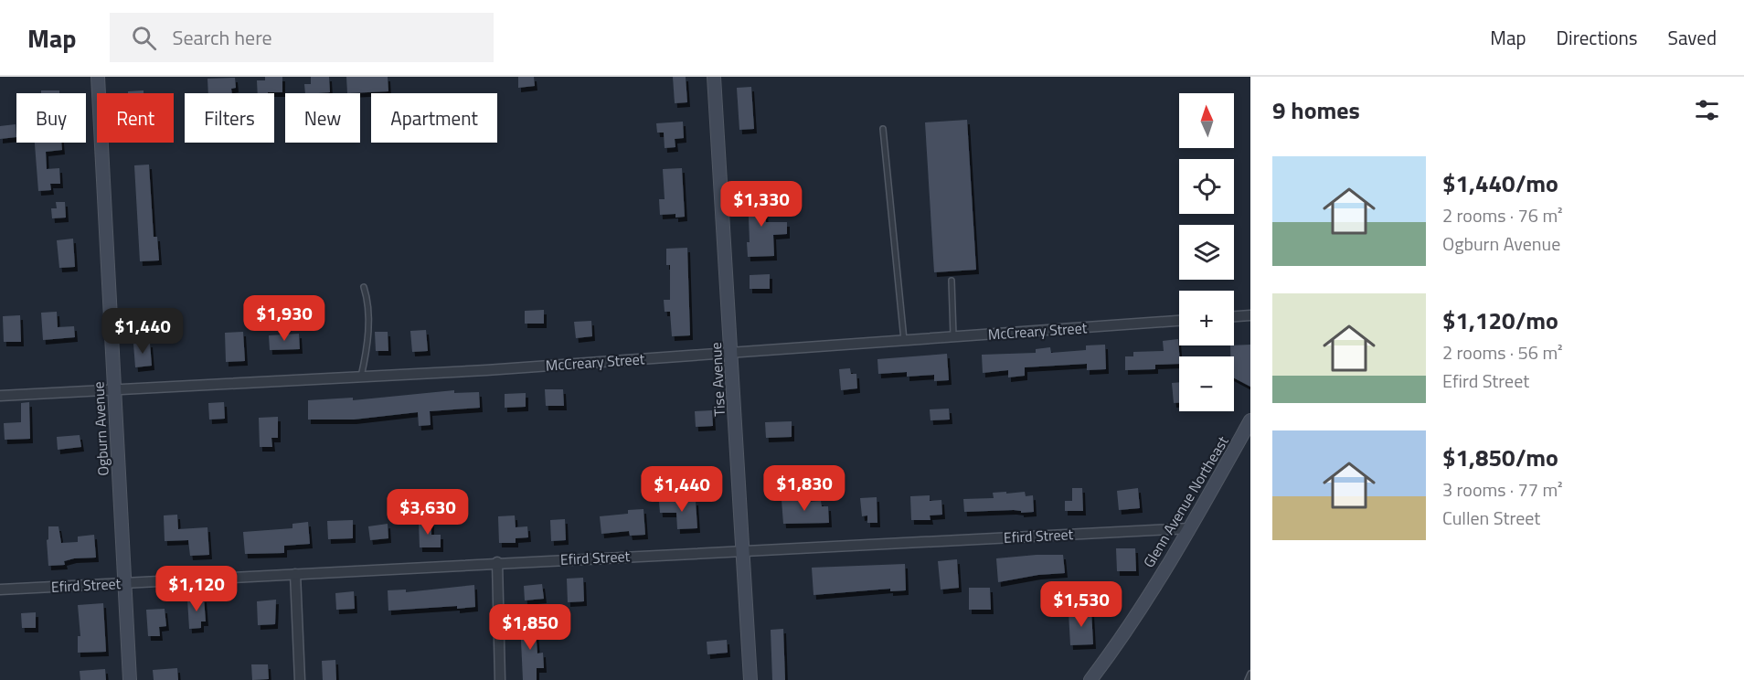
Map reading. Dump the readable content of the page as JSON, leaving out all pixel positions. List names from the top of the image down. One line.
{"streets":{"street":["McCreary Street","Tise Avenue","Ogburn Avenue","Glenn Avenue Northeast","Efird Street"]},"crossings":[["McCreary Street","Tise Avenue"],["McCreary Street","Ogburn Avenue"],["Tise Avenue","Efird Street"],["Ogburn Avenue","Efird Street"],["Glenn Avenue Northeast","Efird Street"]],"north":"top","page":{"header":"Map","search":"Search here","nav":["Map","Directions","Saved"],"heading":"9 homes","map_buttons":["+","−"],"chip":["Buy","Rent","Filters","New","Apartment"],"list":[{"name":"$1,440/mo","note":"2 rooms · 76 m² · Ogburn Avenue"},{"name":"$1,120/mo","note":"2 rooms · 56 m² · Efird Street"},{"name":"$1,850/mo","note":"3 rooms · 77 m² · Cullen Street"}],"price":["$1,330","$1,930","$1,440","$1,830","$1,440","$3,630","$1,120","$1,530","$1,850"]}}
